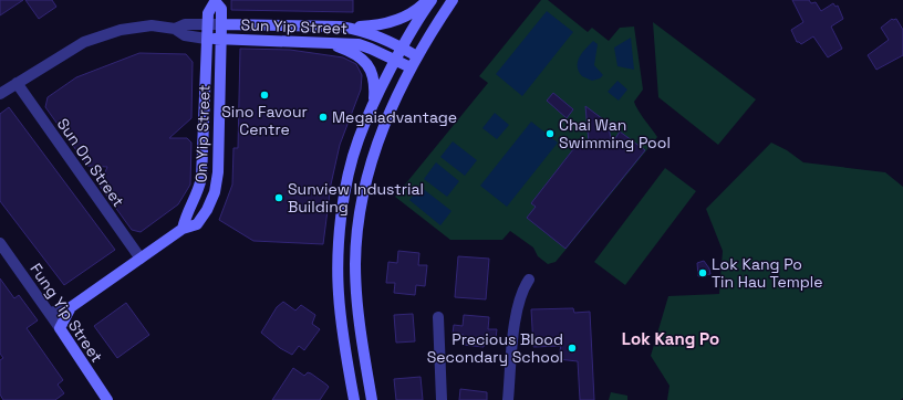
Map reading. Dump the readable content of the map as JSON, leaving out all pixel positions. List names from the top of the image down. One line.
{"streets":{"main road":["Sun Yip Street","On Yip Street","Fung Yip Street"],"street":["Sun On Street"]},"crossings":[["Sun Yip Street","On Yip Street"],["Sun Yip Street","Sun On Street"],["On Yip Street","Sun On Street"],["On Yip Street","Fung Yip Street"]],"districts":["Lok Kang Po"],"places":["Sino Favour Centre","Megaiadvantage","Chai Wan Swimming Pool","Sunview Industrial Building","Lok Kang Po Tin Hau Temple","Precious Blood Secondary School"]}
